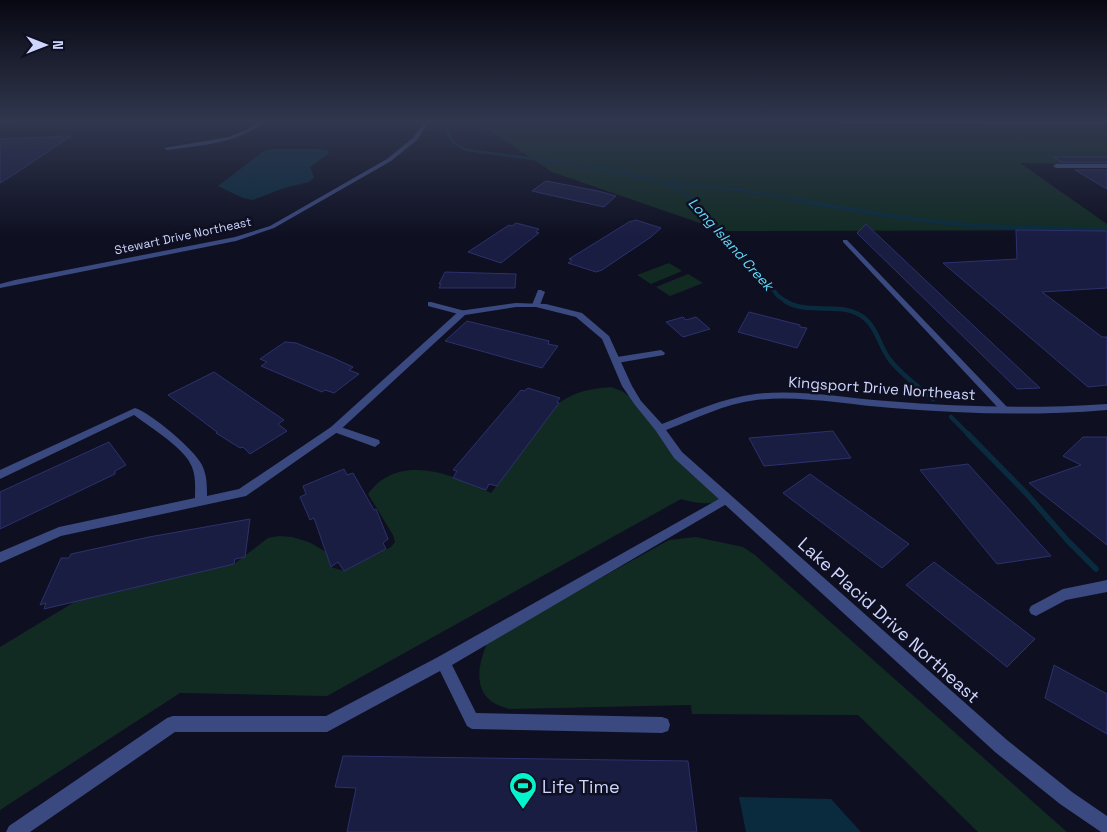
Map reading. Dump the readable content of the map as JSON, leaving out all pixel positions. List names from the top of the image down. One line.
{"streets":{"street":["Stewart Drive Northeast","Kingsport Drive Northeast","Lake Placid Drive Northeast"]},"crossings":[["Kingsport Drive Northeast","Lake Placid Drive Northeast"]],"water":["Long Island Creek"],"places":{"sports":["Life Time"]},"north":"right"}
